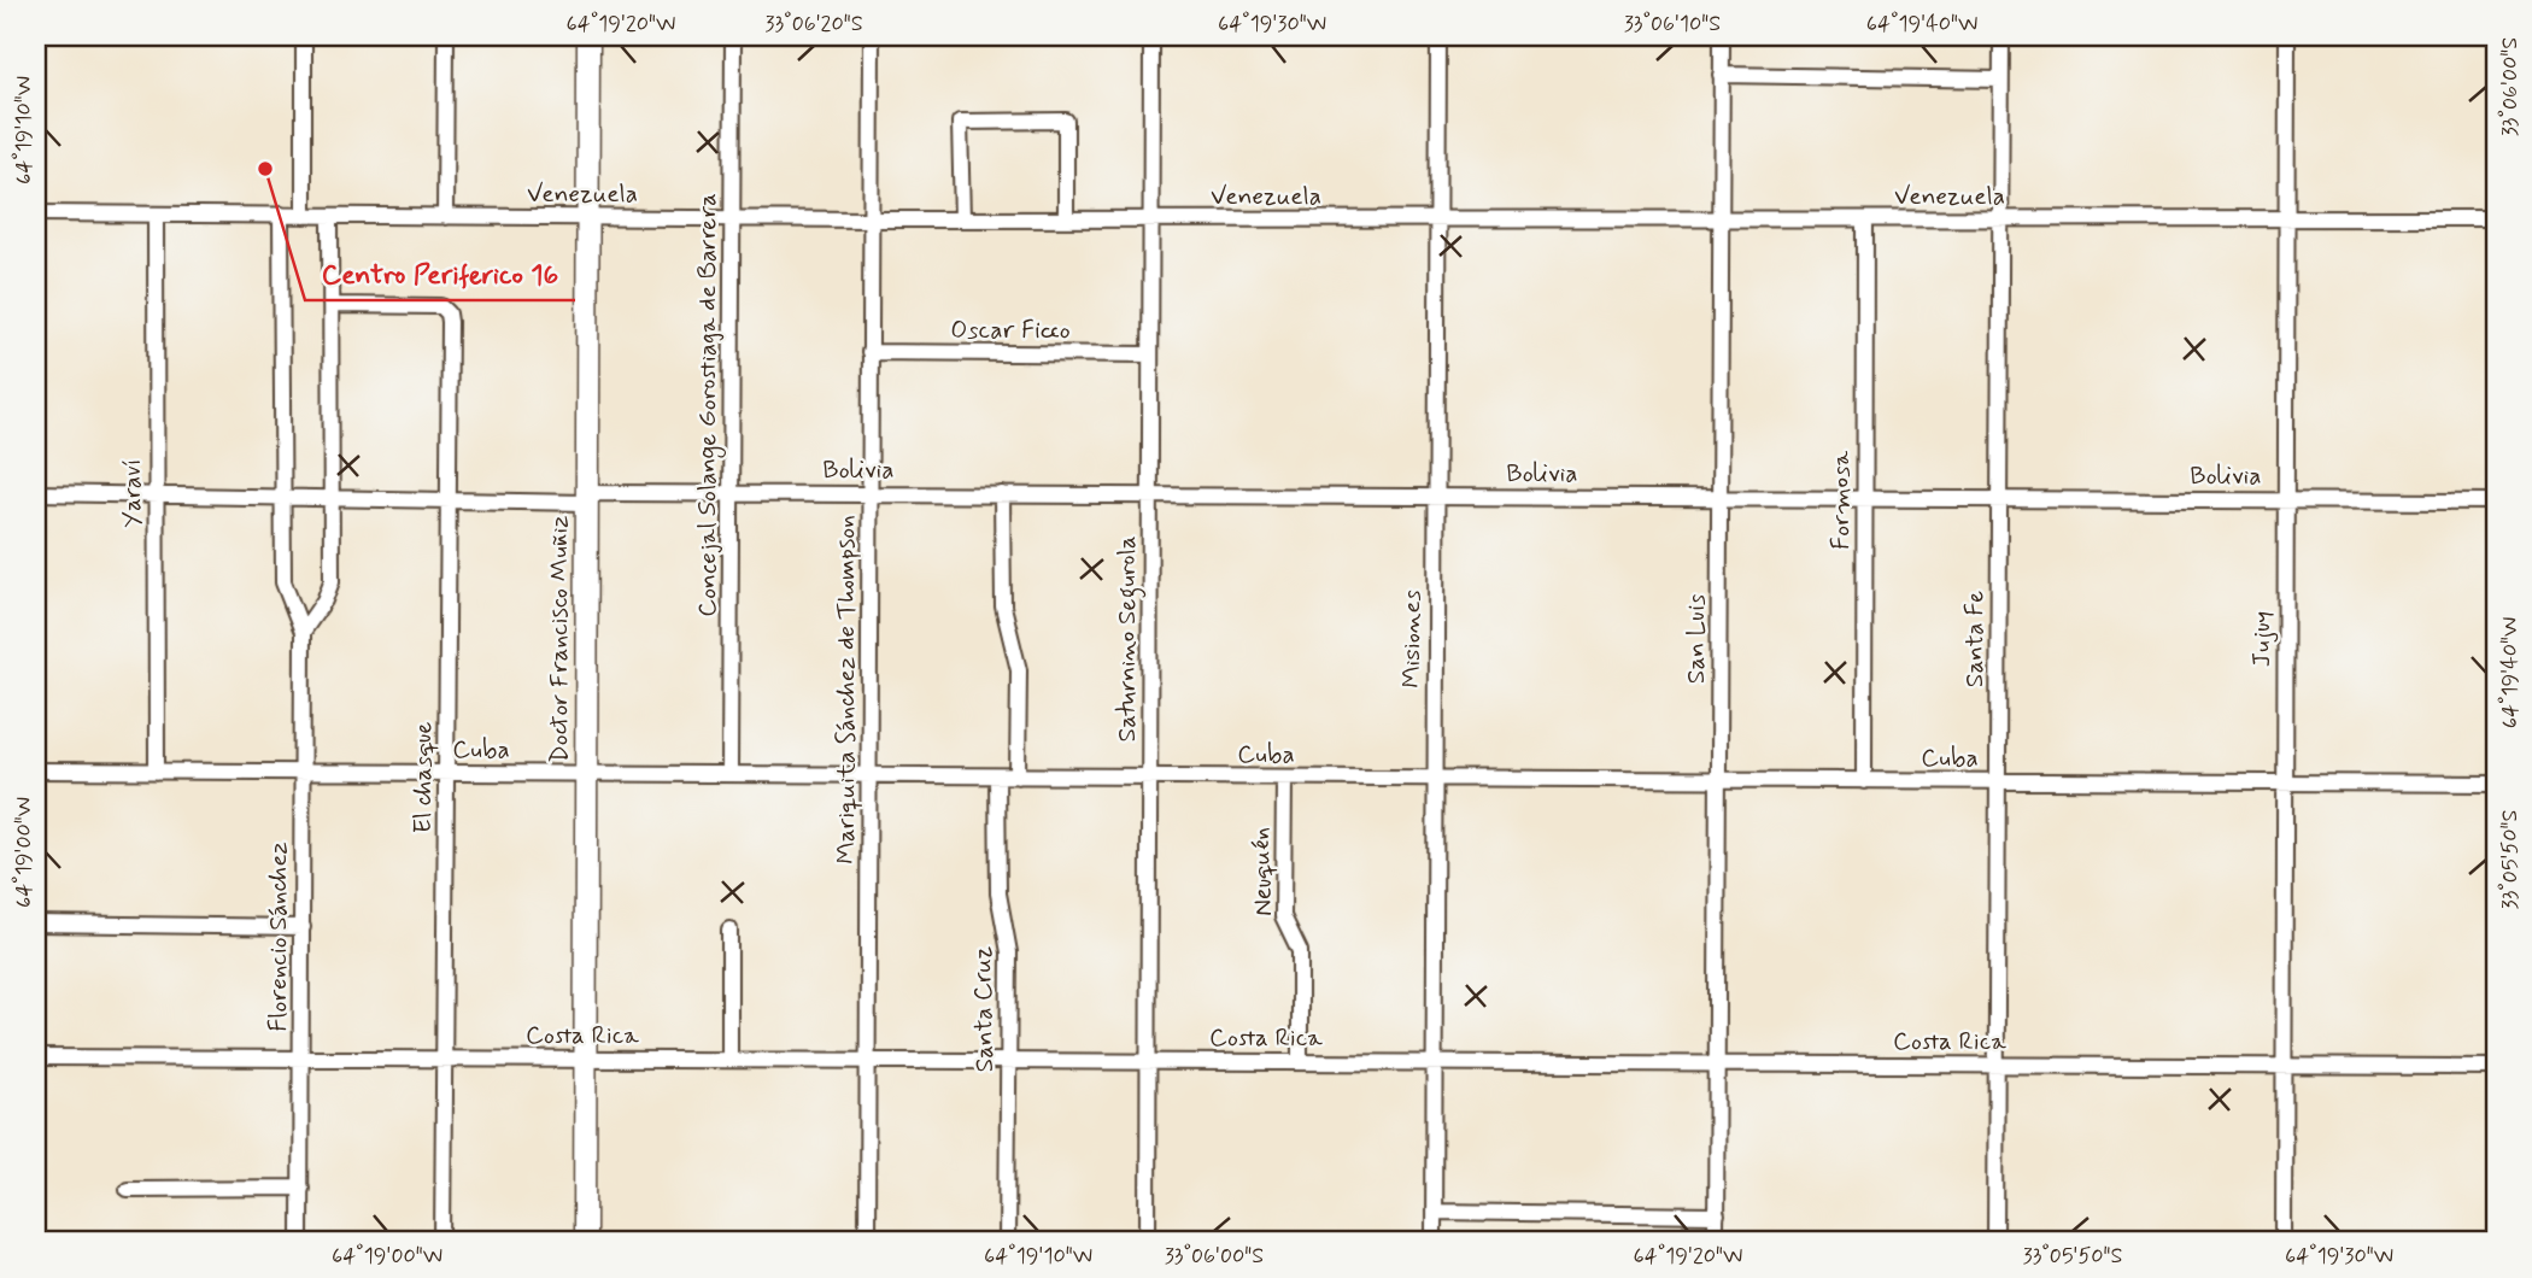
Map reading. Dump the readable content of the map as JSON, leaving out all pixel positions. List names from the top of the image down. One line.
{"streets":{"main road":["Doctor Francisco Muñiz"],"street":["Venezuela","Oscar Ficco","Concejal Solange Gorostiaga de Barrera","Bolivia","Yaraví","Formosa","Saturnino Segurola","Misiones","San Luis","Santa Fe","Jujuy","Mariquita Sánchez de Thompson","Cuba","El chasque","Neuquén","Florencio Sánchez","Santa Cruz","Costa Rica"]},"crossings":[["Venezuela","Concejal Solange Gorostiaga de Barrera"],["Venezuela","Yaraví"],["Venezuela","Formosa"],["Venezuela","Doctor Francisco Muñiz"],["Venezuela","Saturnino Segurola"],["Venezuela","Misiones"],["Venezuela","San Luis"],["Venezuela","Santa Fe"],["Venezuela","Jujuy"],["Venezuela","Mariquita Sánchez de Thompson"],["Venezuela","Florencio Sánchez"],["Oscar Ficco","Saturnino Segurola"],["Oscar Ficco","Mariquita Sánchez de Thompson"],["Concejal Solange Gorostiaga de Barrera","Bolivia"],["Concejal Solange Gorostiaga de Barrera","Cuba"],["Bolivia","Yaraví"],["Bolivia","Formosa"],["Bolivia","Doctor Francisco Muñiz"],["Bolivia","Saturnino Segurola"],["Bolivia","Misiones"],["Bolivia","San Luis"],["Bolivia","Santa Fe"],["Bolivia","Jujuy"],["Bolivia","Mariquita Sánchez de Thompson"],["Bolivia","El chasque"],["Bolivia","Florencio Sánchez"],["Yaraví","Cuba"],["Formosa","Cuba"],["Doctor Francisco Muñiz","Cuba"],["Doctor Francisco Muñiz","Costa Rica"],["Saturnino Segurola","Cuba"],["Saturnino Segurola","Costa Rica"],["Misiones","Cuba"],["Misiones","Costa Rica"],["San Luis","Cuba"],["San Luis","Costa Rica"],["Santa Fe","Cuba"],["Santa Fe","Costa Rica"],["Jujuy","Cuba"],["Jujuy","Costa Rica"],["Mariquita Sánchez de Thompson","Cuba"],["Mariquita Sánchez de Thompson","Costa Rica"],["Cuba","El chasque"],["Cuba","Neuquén"],["Cuba","Florencio Sánchez"],["Cuba","Santa Cruz"],["El chasque","Costa Rica"],["Neuquén","Costa Rica"],["Florencio Sánchez","Costa Rica"],["Santa Cruz","Costa Rica"]],"places":["Centro Periferico 16"],"coordinates":["64°19'20\"W","33°06'20\"S","64°19'30\"W","33°06'10\"S","64°19'40\"W","33°06'00\"S","64°19'10\"W","64°19'00\"W","33°05'50\"S"]}
